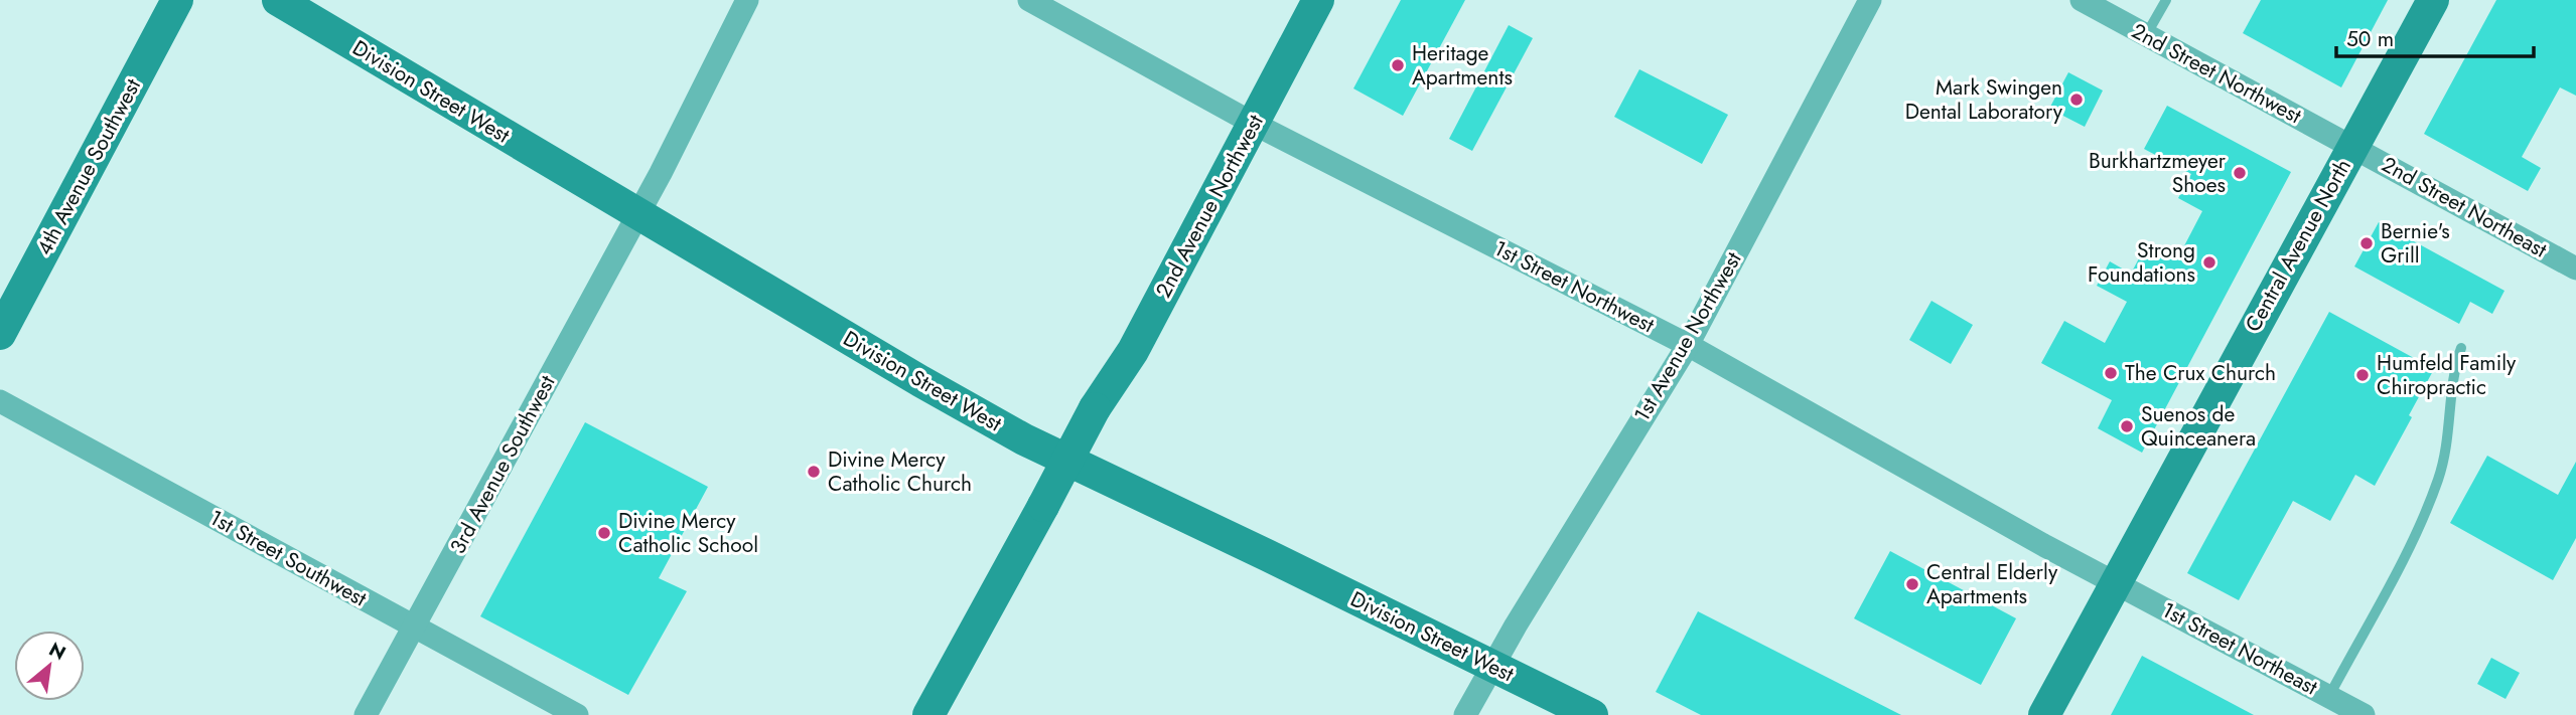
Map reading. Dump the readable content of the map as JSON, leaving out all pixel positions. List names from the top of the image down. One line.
{"streets":{"street":["2nd Street Northwest","Division Street West","4th Avenue Southwest","2nd Avenue Northwest","2nd Street Northeast","Central Avenue North","1st Street Northwest","1st Avenue Northwest","3rd Avenue Southwest","1st Street Southwest","1st Street Northeast"]},"crossings":[["2nd Street Northwest","2nd Street Northeast"],["2nd Street Northwest","Central Avenue North"],["Division Street West","1st Avenue Northwest"],["Division Street West","3rd Avenue Southwest"],["2nd Avenue Northwest","1st Street Northwest"],["2nd Street Northeast","Central Avenue North"],["Central Avenue North","1st Street Northwest"],["Central Avenue North","1st Street Northeast"],["1st Street Northwest","1st Avenue Northwest"],["1st Street Northwest","1st Street Northeast"],["3rd Avenue Southwest","1st Street Southwest"]],"places":["Heritage Apartments","Mark Swingen Dental Laboratory","Burkhartzmeyer Shoes","Bernie's Grill","Strong Foundations","The Crux Church","Humfeld Family Chiropractic","Suenos de Quinceanera","Divine Mercy Catholic Church","Divine Mercy Catholic School","Central Elderly Apartments"],"scale_bar":"50 m","north":"top right"}
